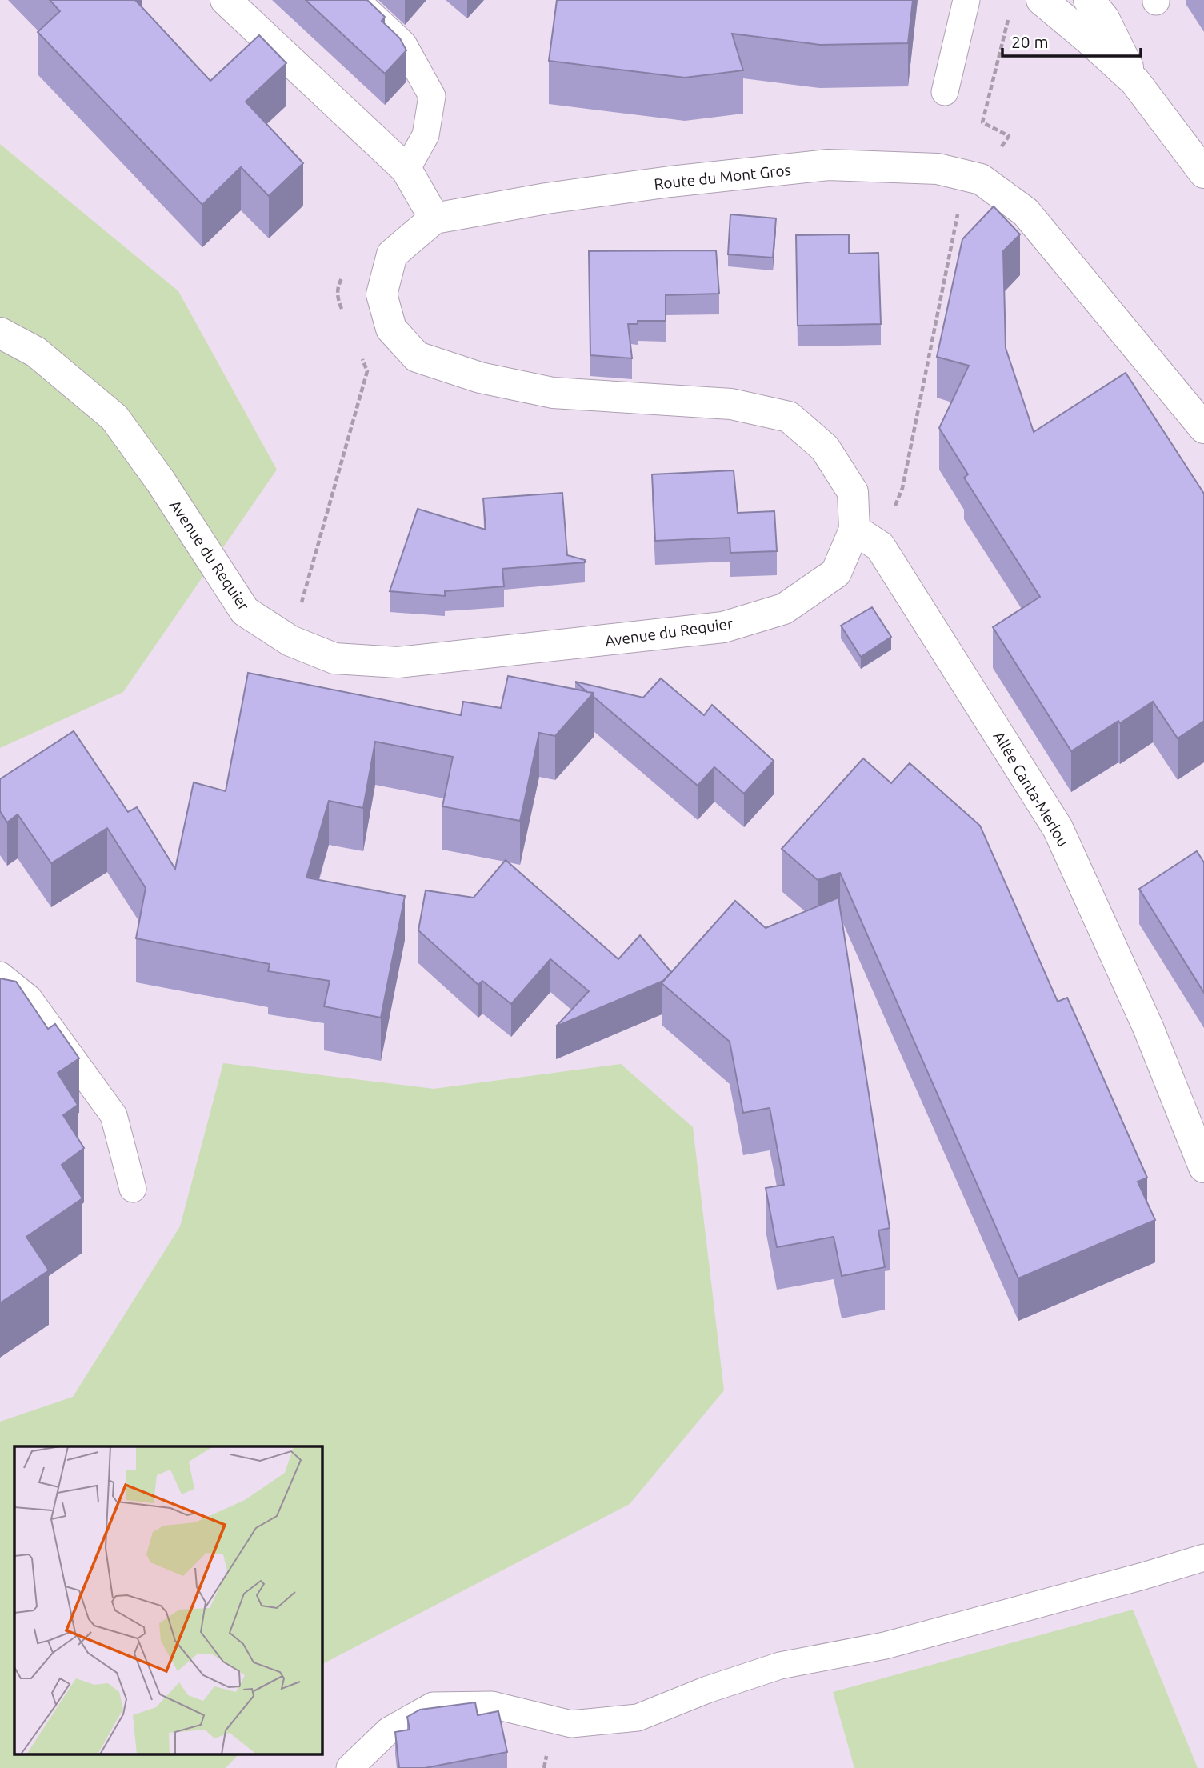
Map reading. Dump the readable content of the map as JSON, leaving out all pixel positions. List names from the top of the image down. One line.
{"streets":{"street":["Route du Mont Gros","Avenue du Requier","Allée Canta-Merlou"]},"crossings":[["Route du Mont Gros","Avenue du Requier"],["Avenue du Requier","Allée Canta-Merlou"]],"scale_bar":"20 m"}
